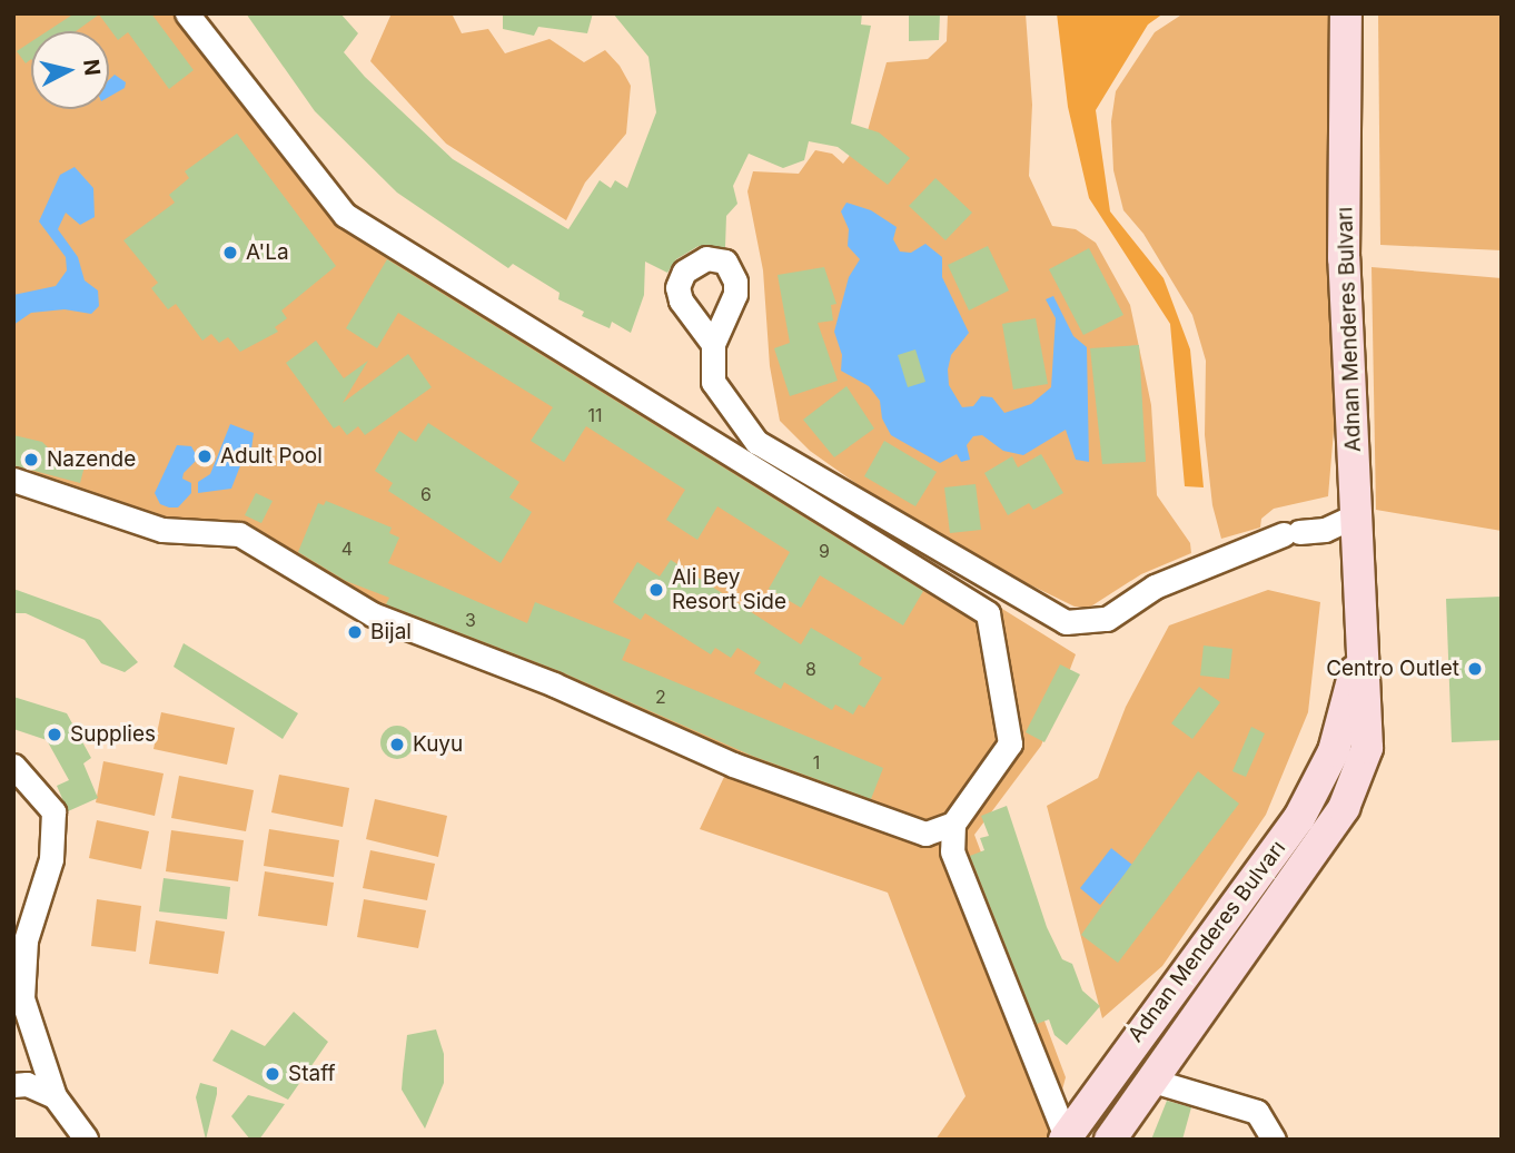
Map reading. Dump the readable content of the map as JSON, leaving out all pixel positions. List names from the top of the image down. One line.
{"streets":{"main road":["Adnan Menderes Bulvarı"]},"places":["A'La","Adult Pool","Nazende","Ali Bey Resort Side","Bijal","Centro Outlet","Supplies","Kuyu","Staff"],"house_numbers":["11","6","4","9","3","8","2","1"],"north":"right"}
